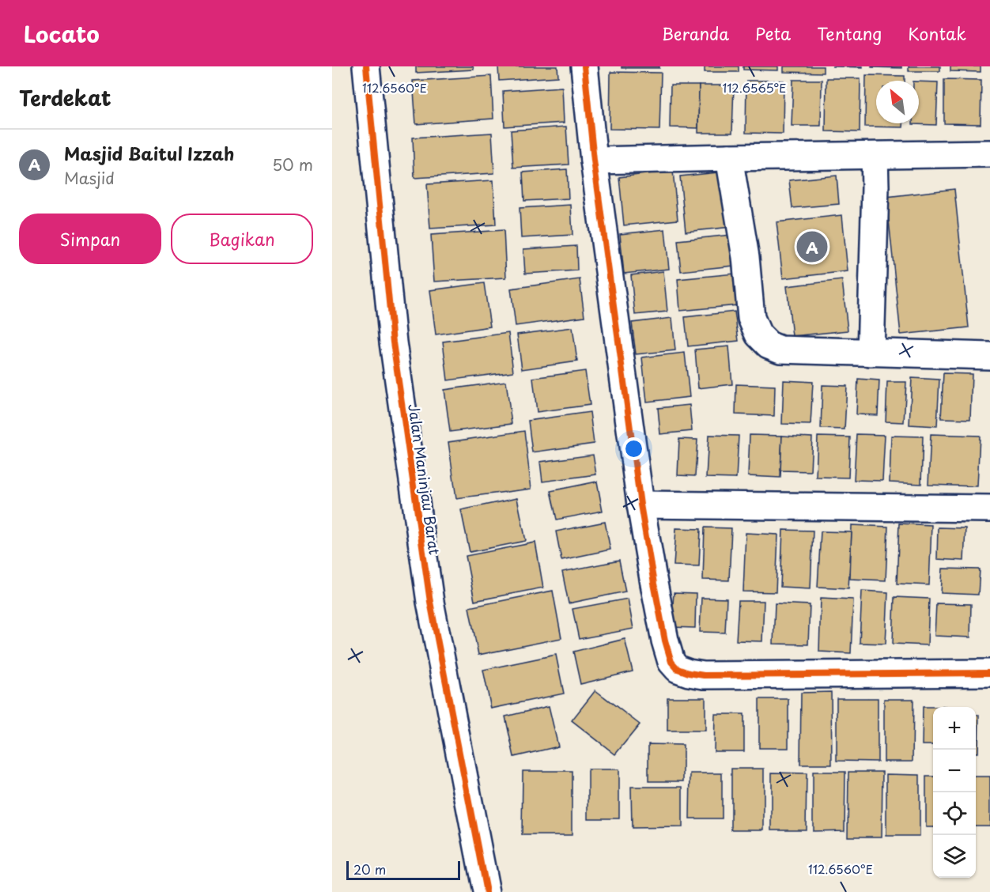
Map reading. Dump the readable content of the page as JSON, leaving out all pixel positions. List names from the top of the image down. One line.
{"streets":{"street":["Jalan Maninjau Barat"]},"scale_bar":"20 m","north":"top left","page":{"header":"Locato","nav":["Beranda","Peta","Tentang","Kontak"],"heading":"Terdekat","list":[{"mark":"A","name":"Masjid Baitul Izzah","note":"Masjid","value":"50 m"}],"buttons":["Simpan","Bagikan"],"pins":"A","map_buttons":["+","−"],"scale":"20 m"},"coordinates":["112.6560°E","112.6565°E"]}
